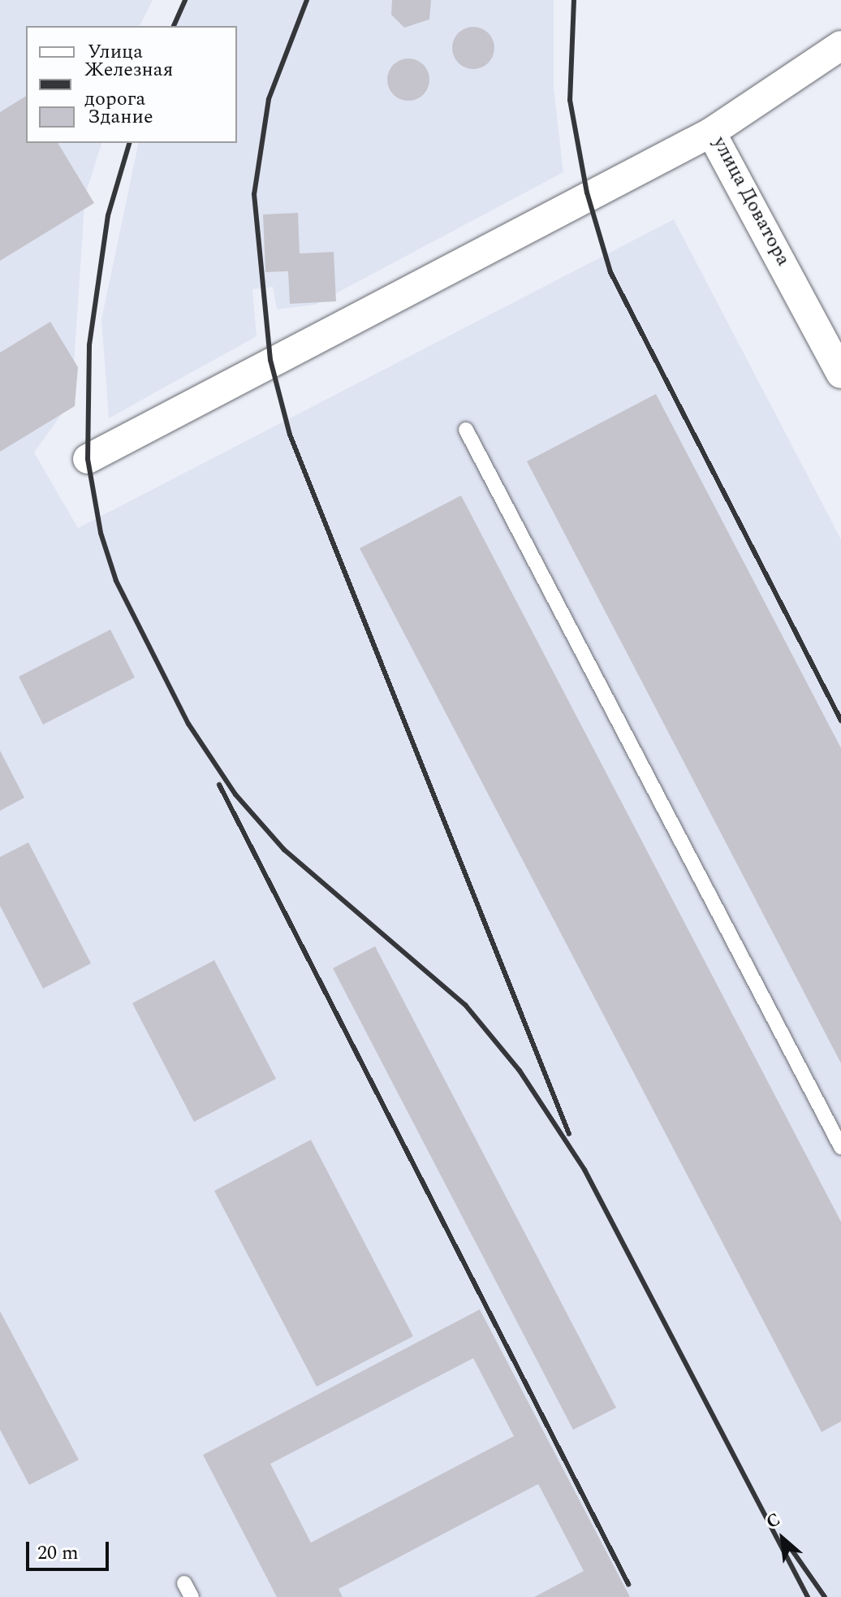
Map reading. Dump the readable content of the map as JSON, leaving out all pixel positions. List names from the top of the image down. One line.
{"streets":{"street":["улица Доватора"]},"legend":["Улица","Железная дорога","Здание"],"scale_bar":"20 m","north":"top left"}
